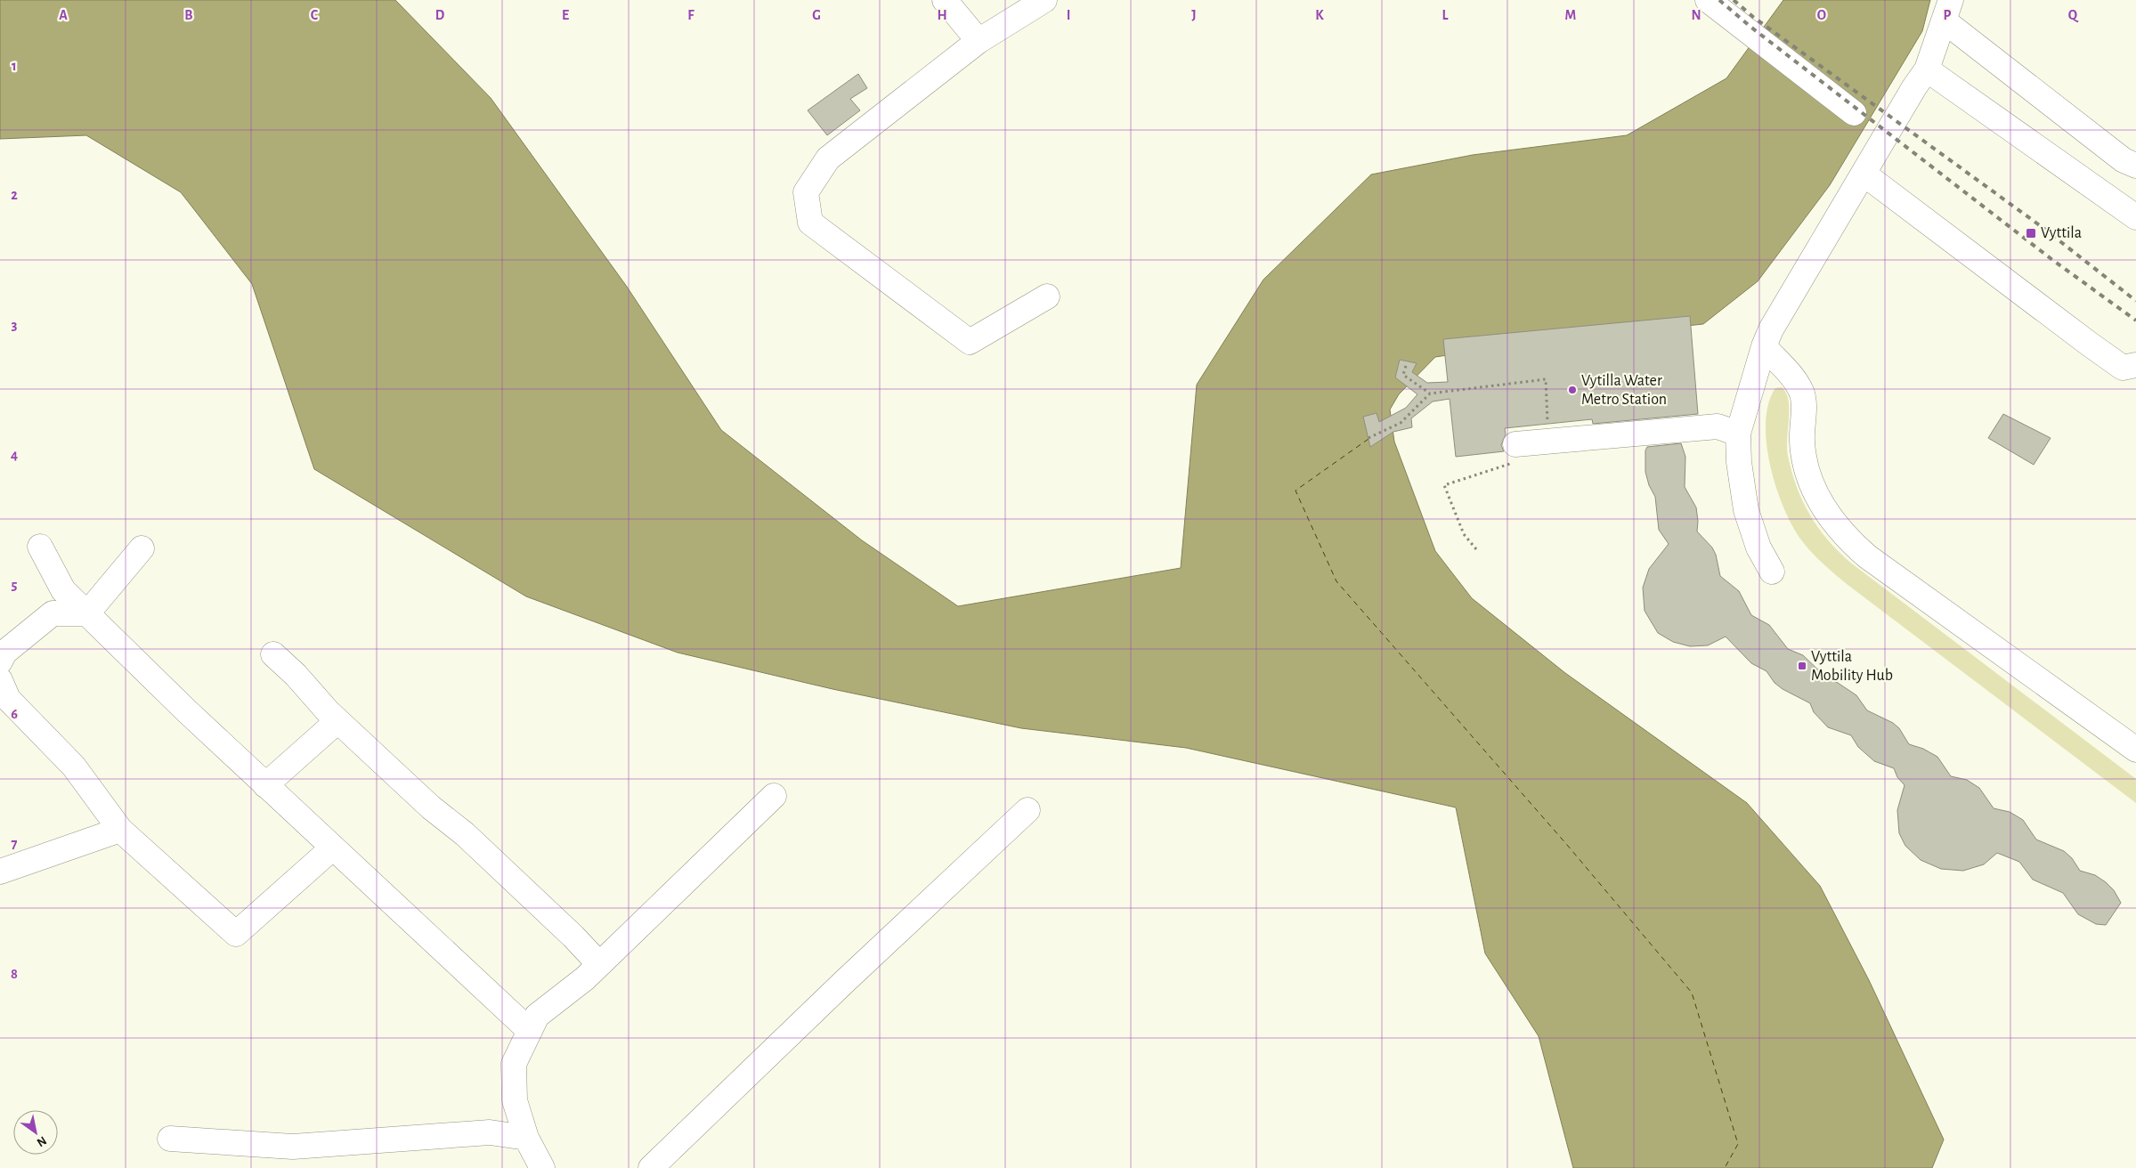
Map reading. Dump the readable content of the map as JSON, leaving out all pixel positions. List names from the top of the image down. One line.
{"places":{"transit":["Vyttila","Vyttila Mobility Hub"],"other":["Vytilla Water Metro Station"]},"north":"bottom right","grid":{"columns":["A","B","C","D","E","F","G","H","I","J","K","L","M","N","O","P","Q"],"rows":["1","2","3","4","5","6","7","8"]}}
